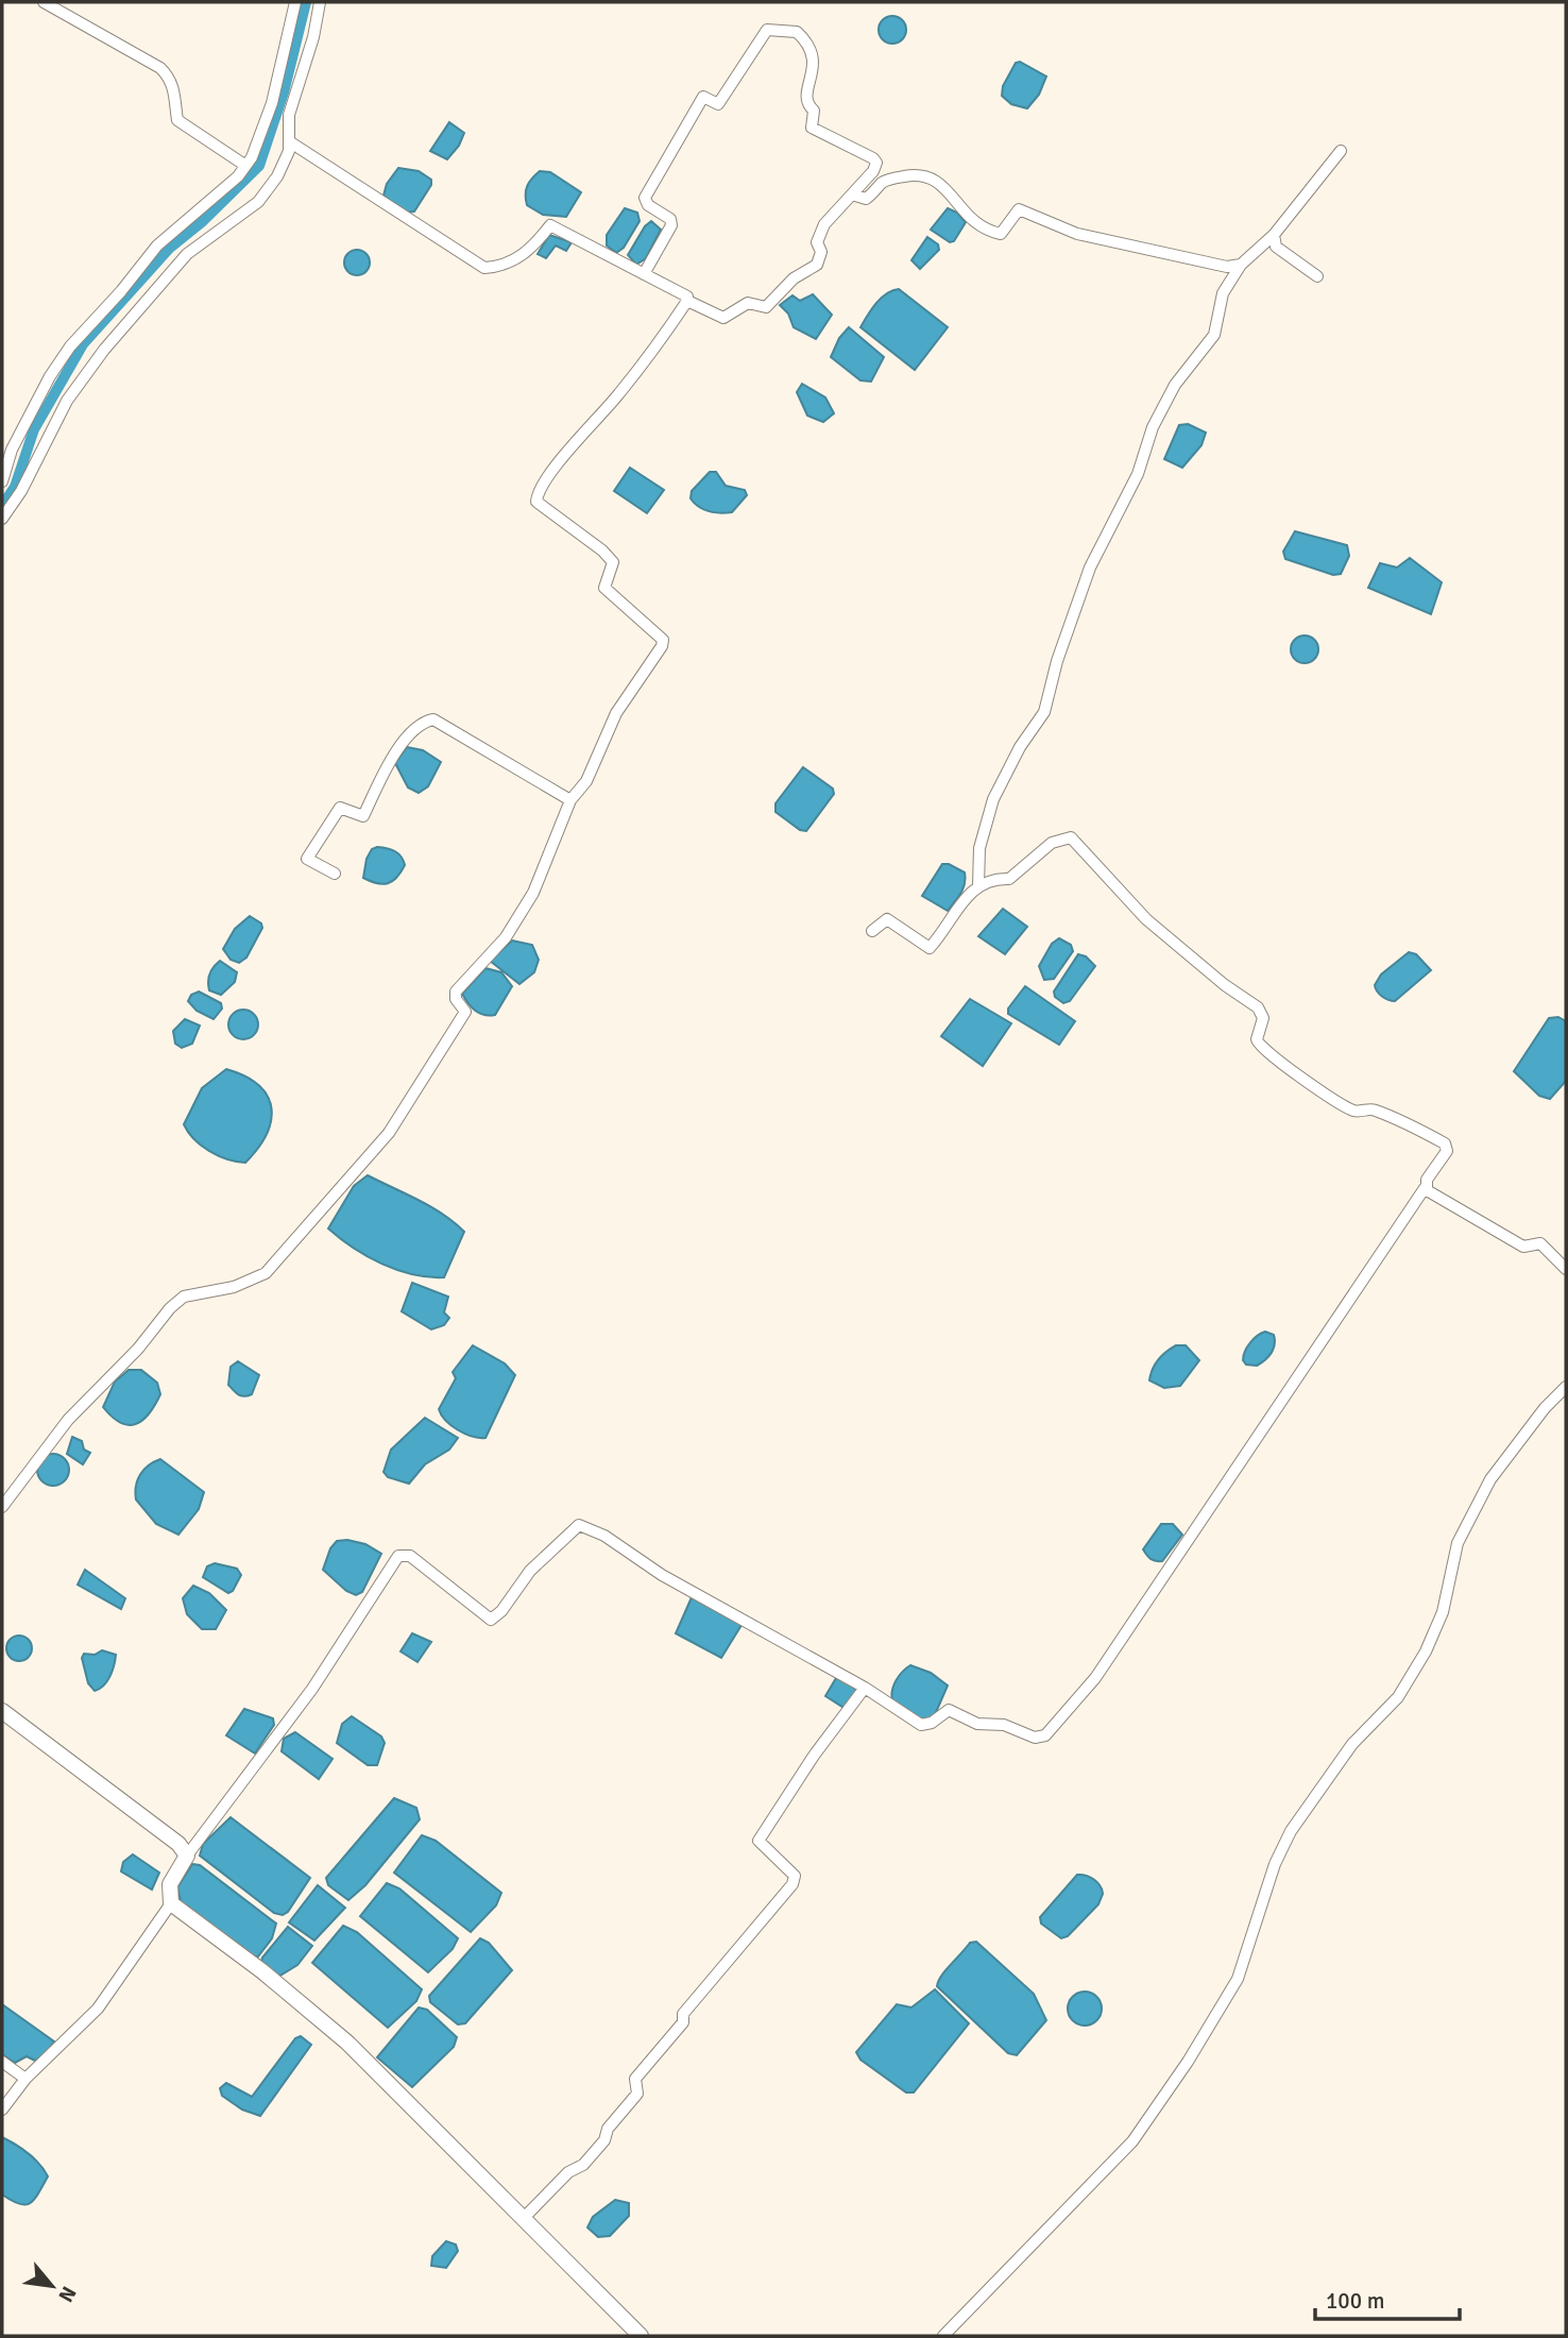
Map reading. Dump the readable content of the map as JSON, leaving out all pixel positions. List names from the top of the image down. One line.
{"scale_bar":"100 m","north":"bottom right"}
